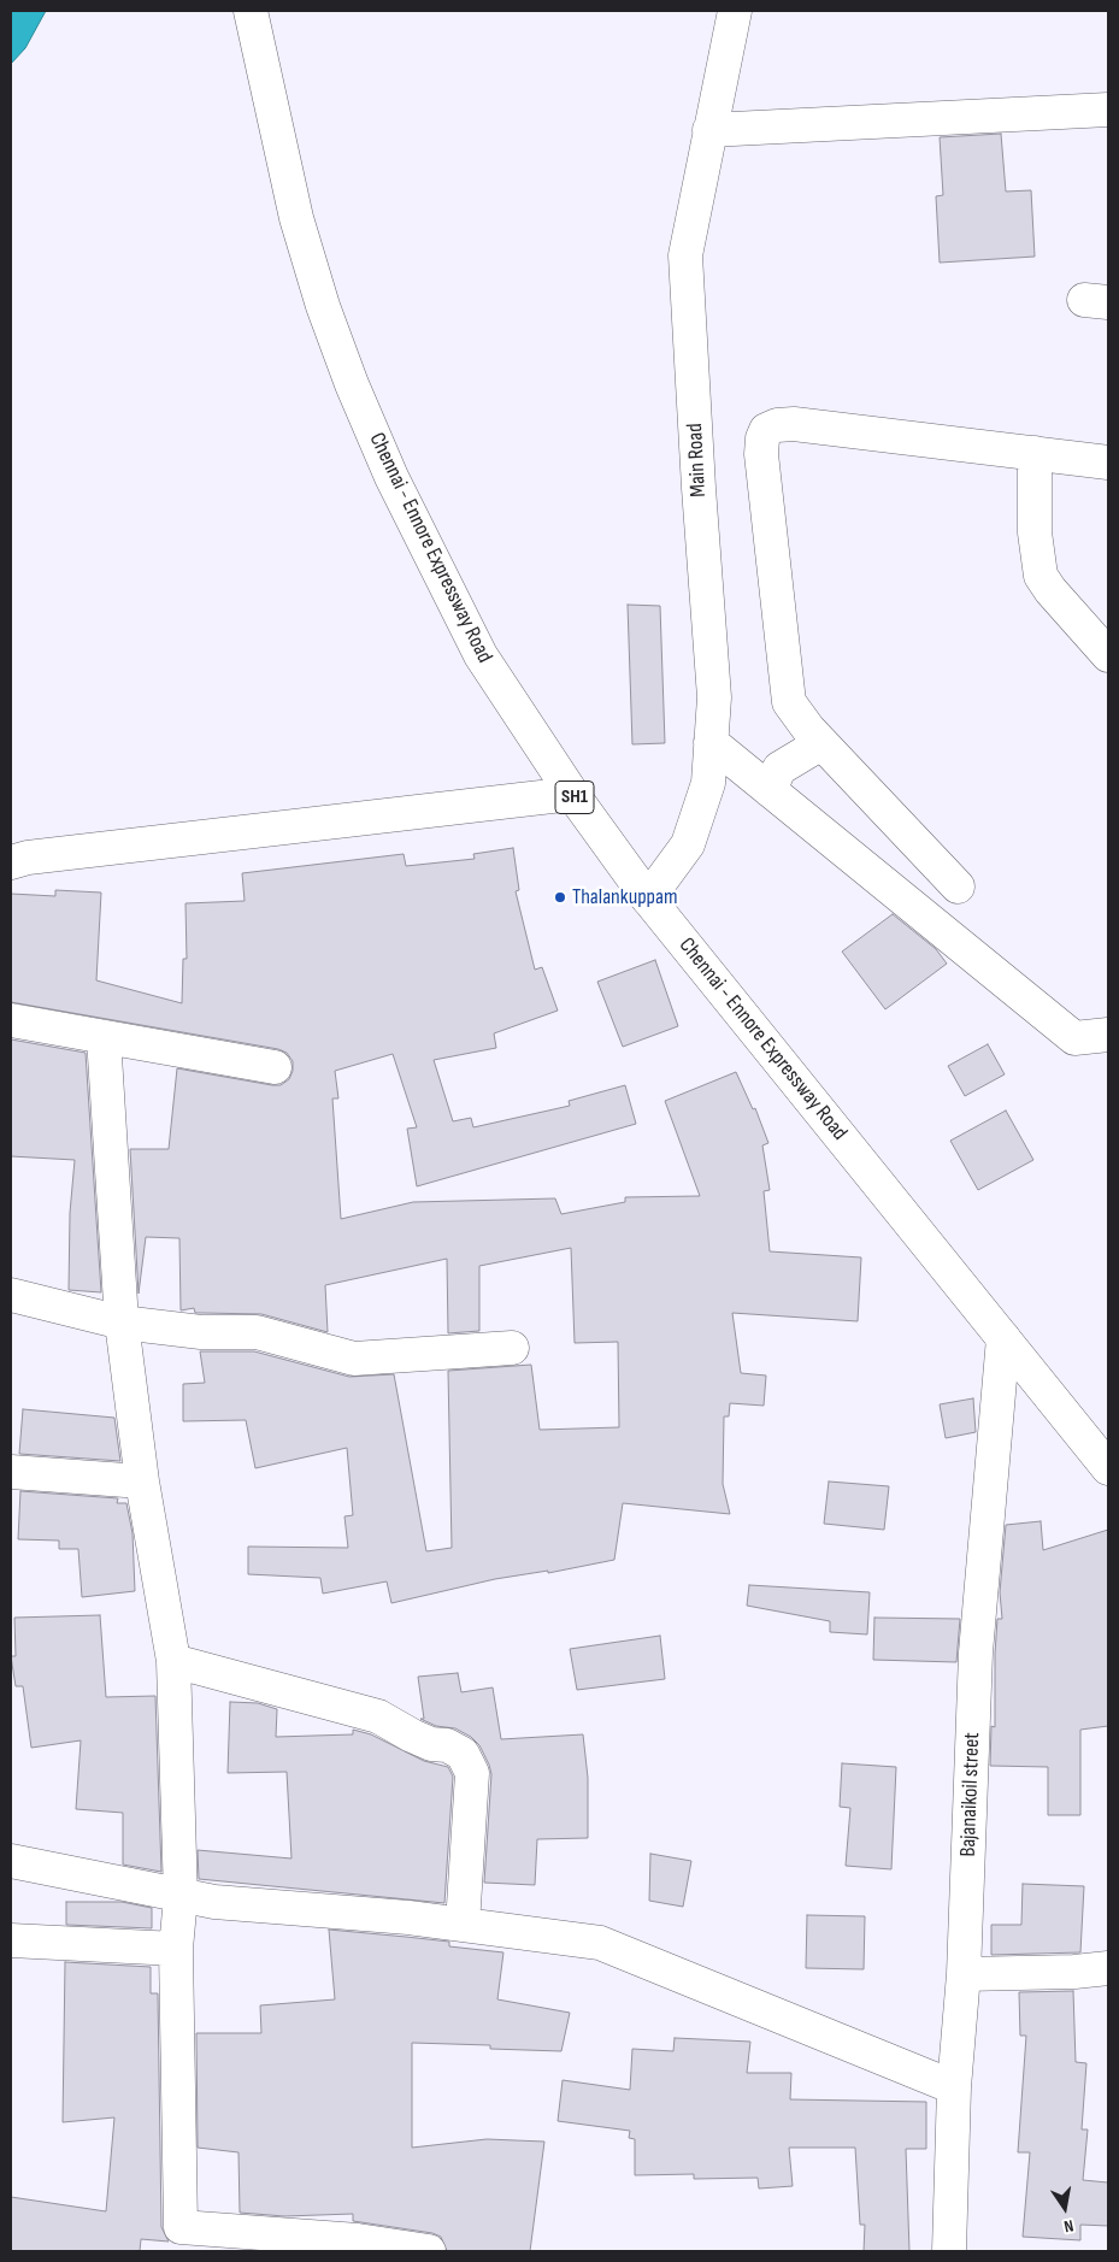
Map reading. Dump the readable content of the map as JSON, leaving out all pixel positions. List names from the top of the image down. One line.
{"streets":{"street":["Main Road","Chennai - Ennore Expressway Road","SH1","Bajanaikoil street"]},"crossings":[["Main Road","Chennai - Ennore Expressway Road"],["Chennai - Ennore Expressway Road","Bajanaikoil street"]],"places":["Thalankuppam"],"north":"bottom"}
